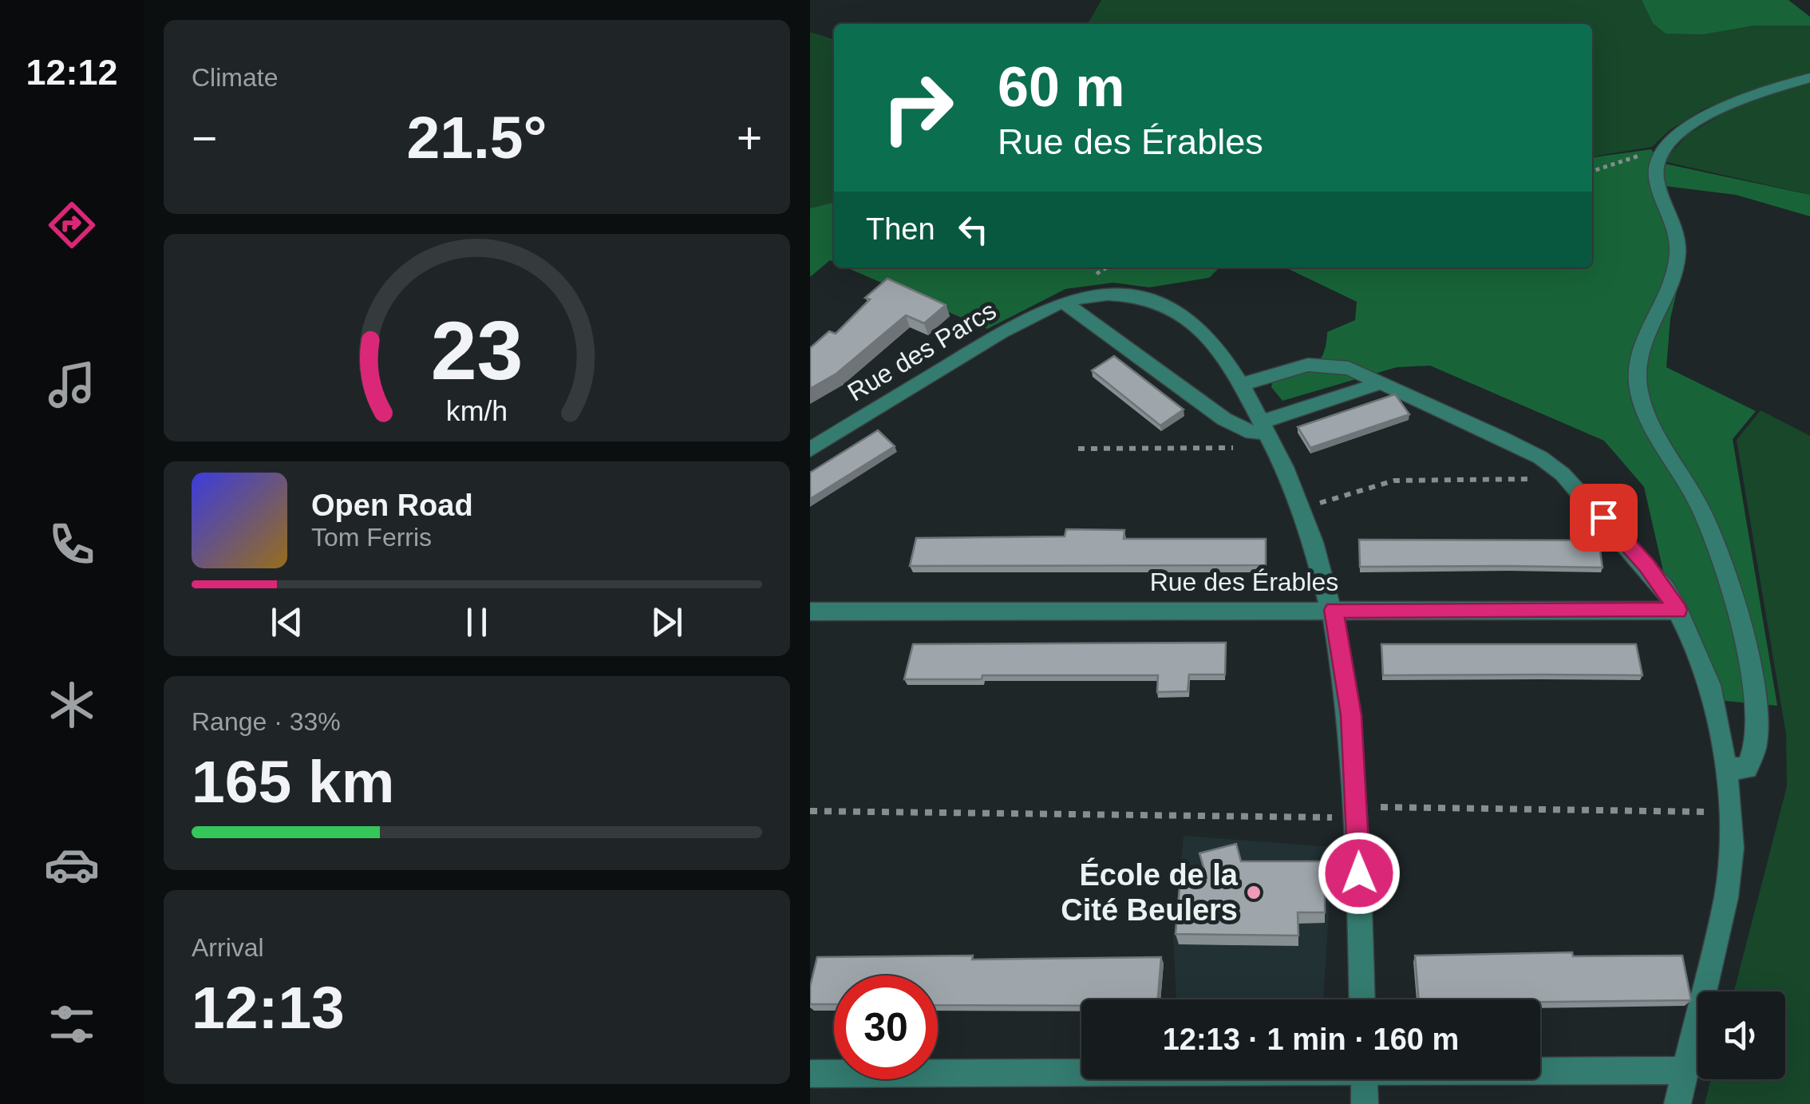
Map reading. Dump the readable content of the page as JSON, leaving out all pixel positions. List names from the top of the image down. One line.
{"streets":{"street":["Rue des Parcs","Rue des Érables"]},"crossings":[["Rue des Parcs","Rue des Érables"]],"places":["École de la Cité Beulers"],"page":{"tabs":"12:12","tile":["Climate",["Range · 33%","165 km"],["Arrival","12:13"]],"turn":["60 m","Rue des Érables"],"heat":["−","21.5°","+"],"then":"Then","song":["Open Road","Tom Ferris"],"limit":"30","trip":"12:13 · 1 min · 160 m","gauge":["23","km/h"]}}
